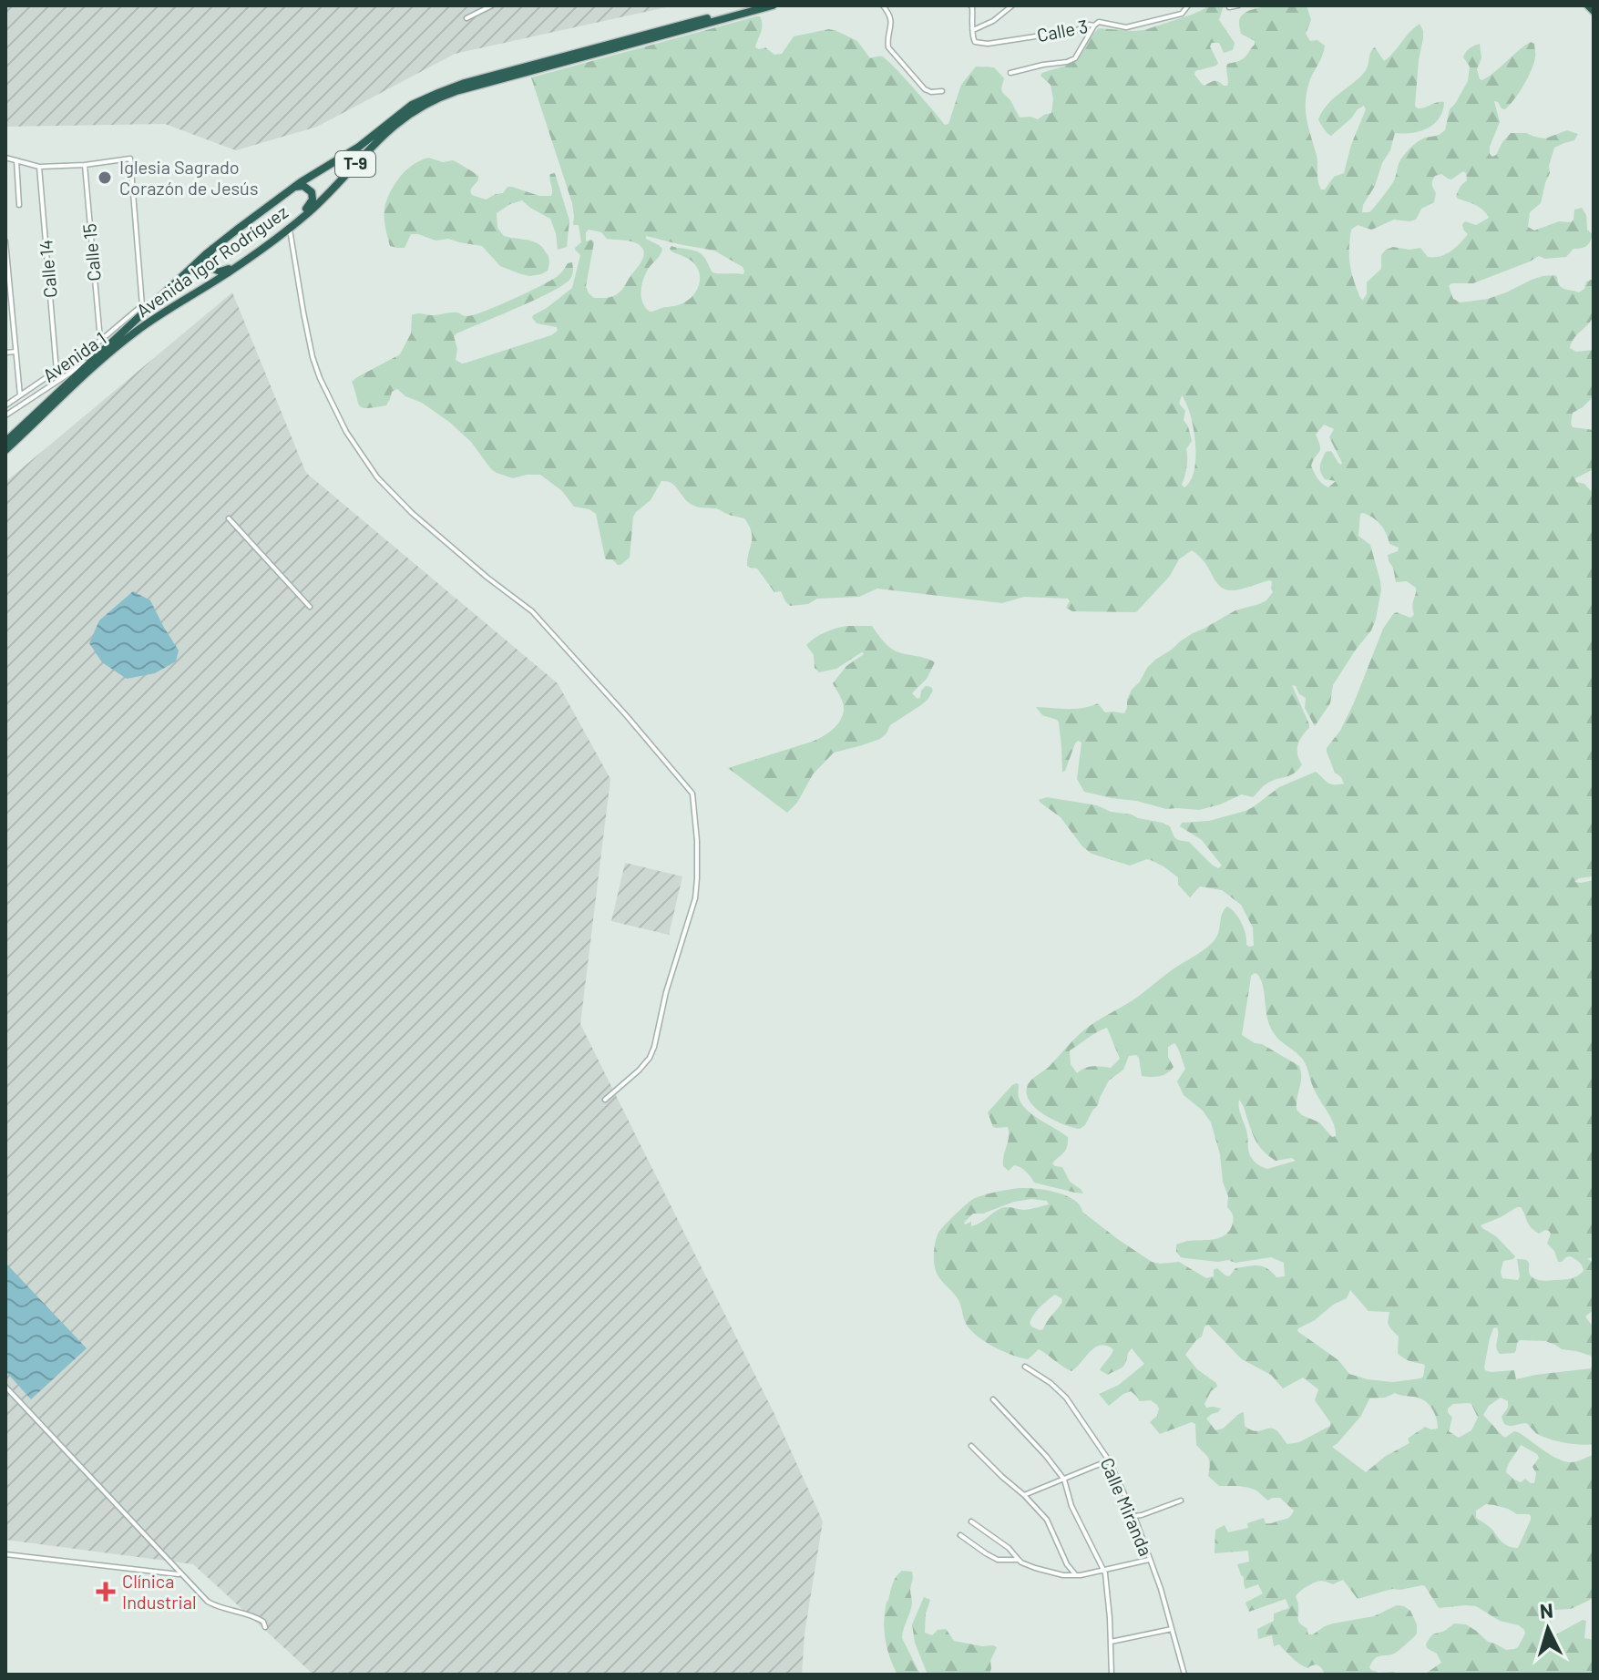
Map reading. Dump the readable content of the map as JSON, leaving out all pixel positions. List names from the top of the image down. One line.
{"streets":{"highway":["T-9","Avenida Igor Rodríguez"],"street":["Calle 3","Calle 15","Calle 14","Avenida 1","Calle Miranda"]},"crossings":[["T-9","Avenida Igor Rodríguez"],["Calle 15","Avenida 1"],["Calle 14","Avenida 1"]],"places":{"other":["Iglesia Sagrado Corazón de Jesús"],"health":["Clínica Industrial"]},"north":"top"}
